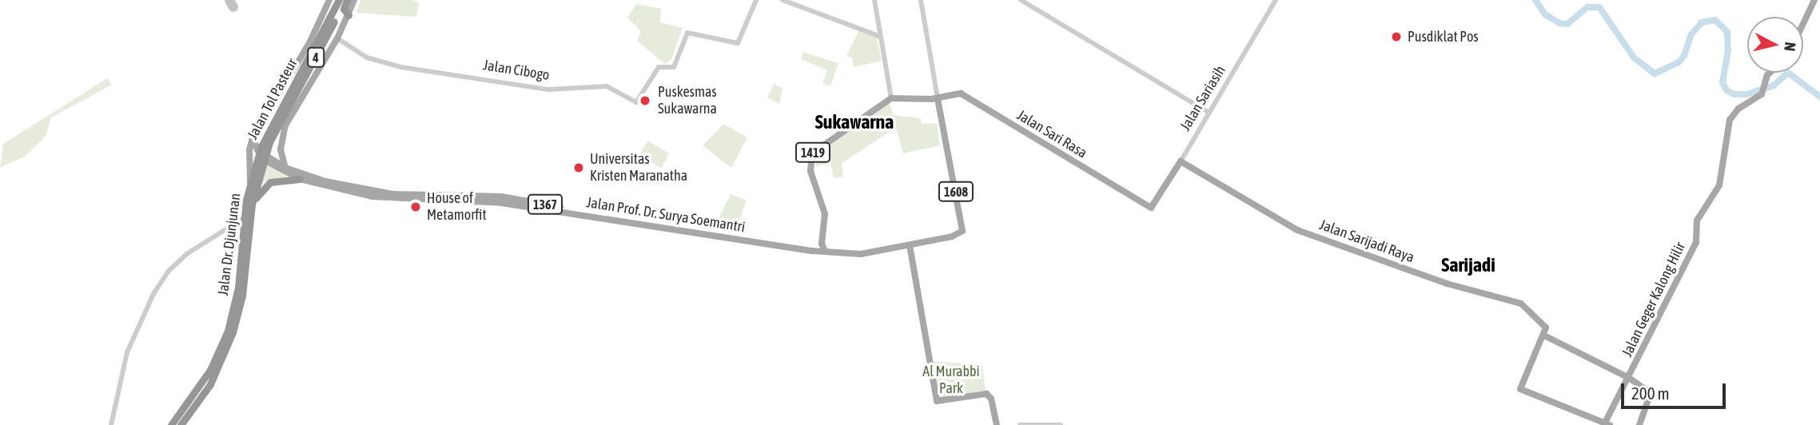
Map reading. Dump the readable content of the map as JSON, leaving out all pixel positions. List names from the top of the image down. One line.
{"streets":{"highway":["4","Jalan Tol Pasteur","Jalan Dr. Djunjunan"],"main road":["Jalan Sariasih","Jalan Sari Rasa","1419","1608","1367","Jalan Prof. Dr. Surya Soemantri","Jalan Sarijadi Raya","Jalan Geger Kalong Hilir"],"street":["Jalan Cibogo"]},"crossings":[["Jalan Sariasih","Jalan Sari Rasa"],["Jalan Sariasih","Jalan Sarijadi Raya"],["Jalan Tol Pasteur","Jalan Prof. Dr. Surya Soemantri"],["Jalan Tol Pasteur","Jalan Dr. Djunjunan"],["Jalan Sari Rasa","1419"],["Jalan Sari Rasa","1608"],["1419","Jalan Prof. Dr. Surya Soemantri"],["1608","Jalan Prof. Dr. Surya Soemantri"],["Jalan Prof. Dr. Surya Soemantri","Jalan Dr. Djunjunan"]],"districts":["Sukawarna","Sarijadi"],"parks":["Al Murabbi Park"],"places":["Pusdiklat Pos","Puskesmas Sukawarna","Universitas Kristen Maranatha","House of Metamorfit"],"scale_bar":"200 m","north":"right"}
